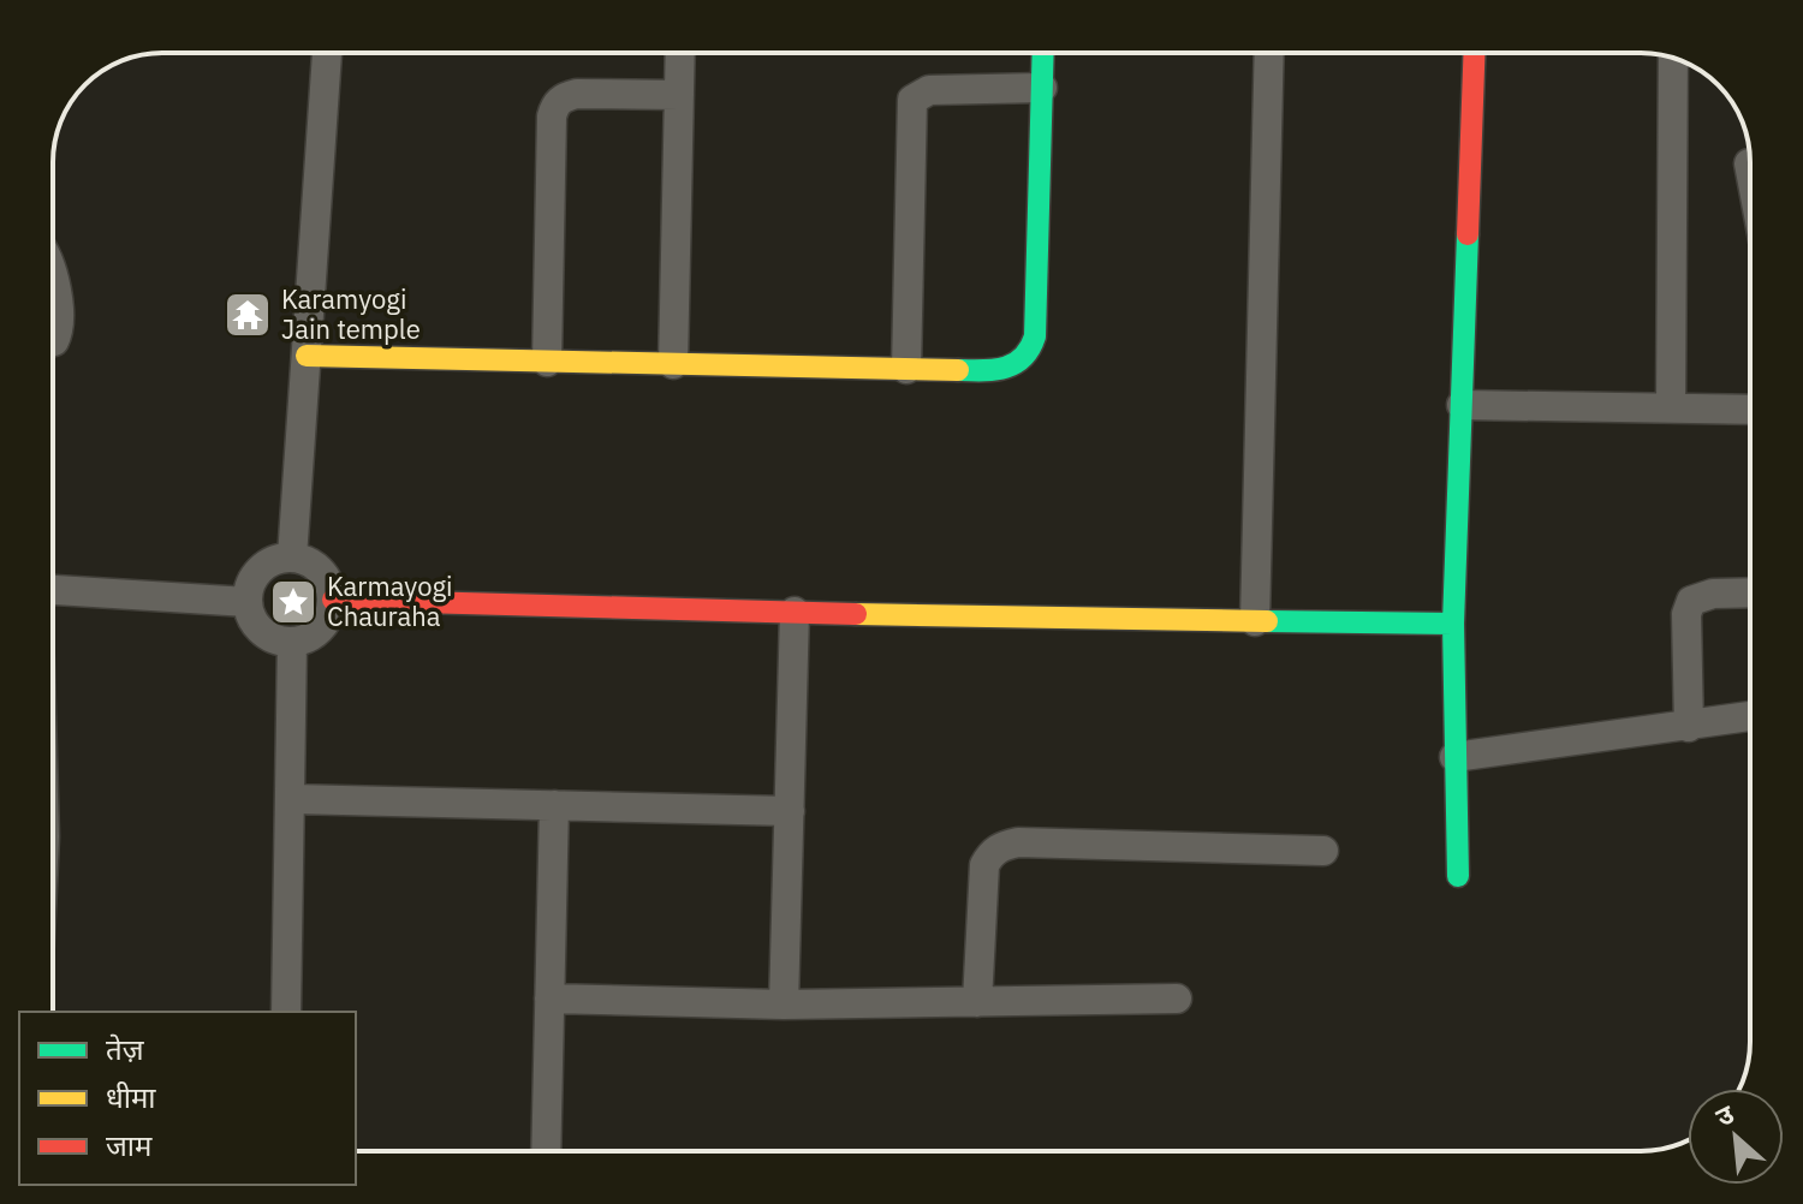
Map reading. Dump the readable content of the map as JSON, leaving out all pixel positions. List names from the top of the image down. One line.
{"places":{"temple":["Karamyogi Jain temple"],"place":["Karmayogi Chauraha"]},"legend":["तेज़","धीमा","जाम"],"north":"top left"}
